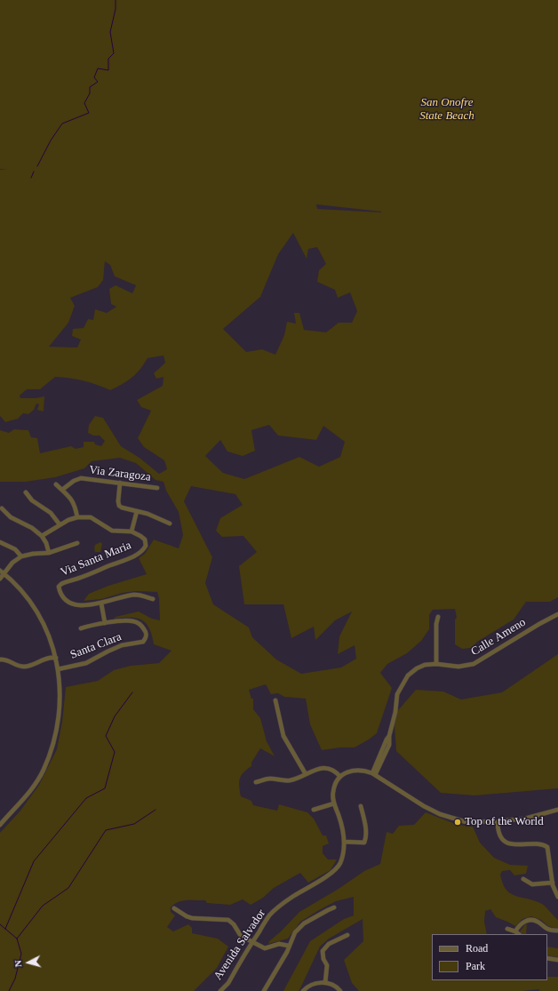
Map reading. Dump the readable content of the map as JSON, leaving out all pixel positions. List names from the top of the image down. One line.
{"streets":{"street":["Via Zaragoza","Via Santa Maria","Calle Ameno","Santa Clara","Avenida Salvador"]},"parks":["San Onofre State Beach"],"places":["Top of the World"],"legend":["Road","Park"],"north":"left"}
